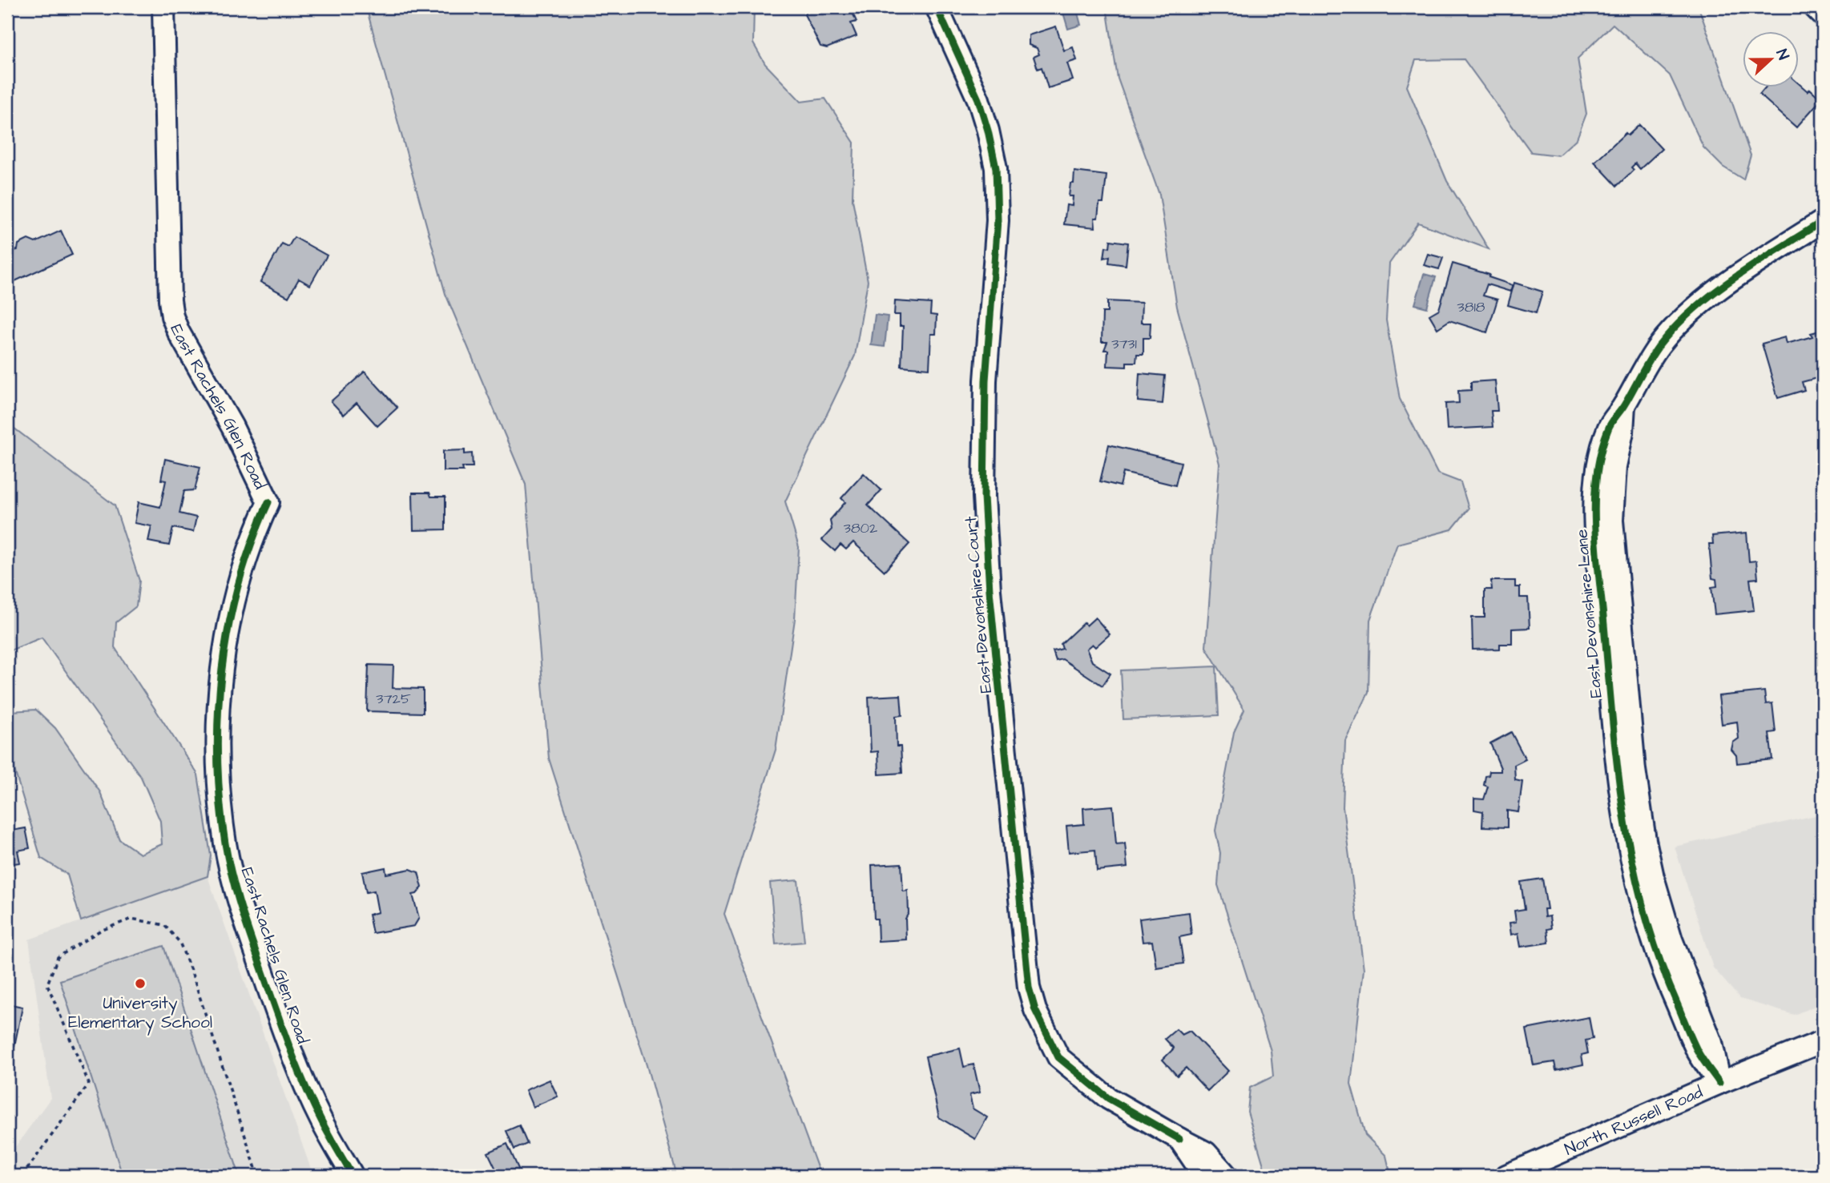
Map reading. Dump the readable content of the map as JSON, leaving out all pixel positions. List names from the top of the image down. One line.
{"streets":{"street":["East Rachels Glen Road","East Devonshire Court","East Devonshire Lane","North Russell Road"]},"crossings":[["East Devonshire Lane","North Russell Road"]],"places":["University Elementary School"],"house_numbers":["3818","3731","3802","3725"],"north":"right"}
